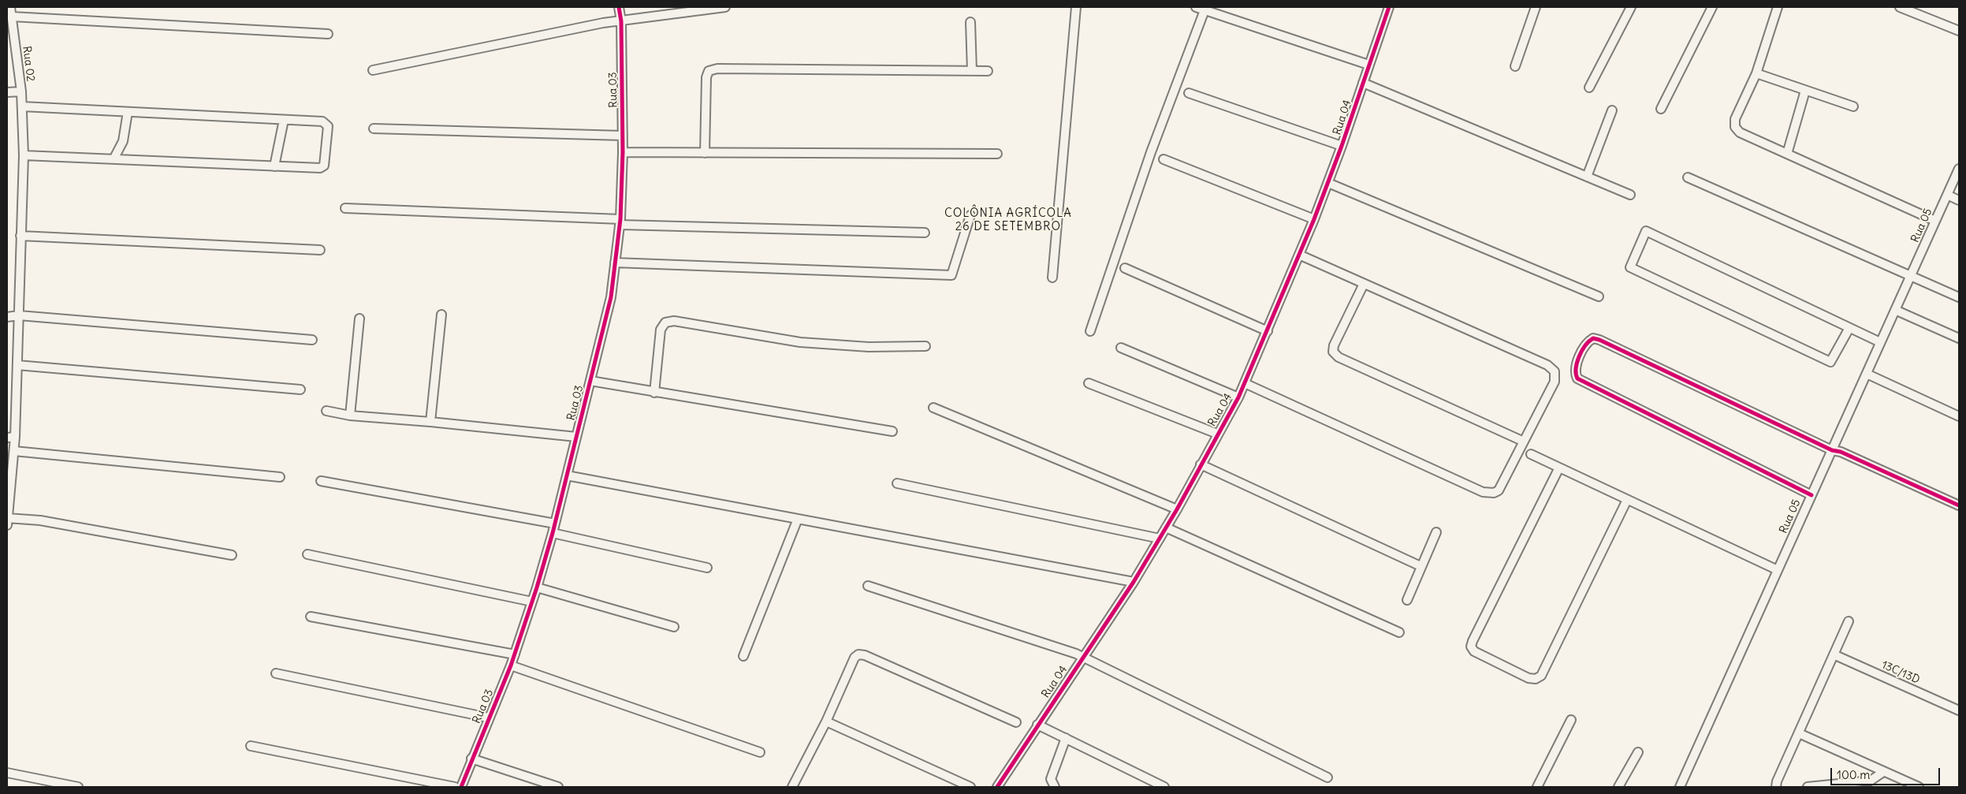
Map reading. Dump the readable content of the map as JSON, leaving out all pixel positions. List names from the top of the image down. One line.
{"streets":{"street":["Rua 02","Rua 03","Rua 04","Rua 05","13C/13D"]},"districts":["COLÔNIA AGRÍCOLA 26 DE SETEMBRO"],"scale_bar":"100 m"}
